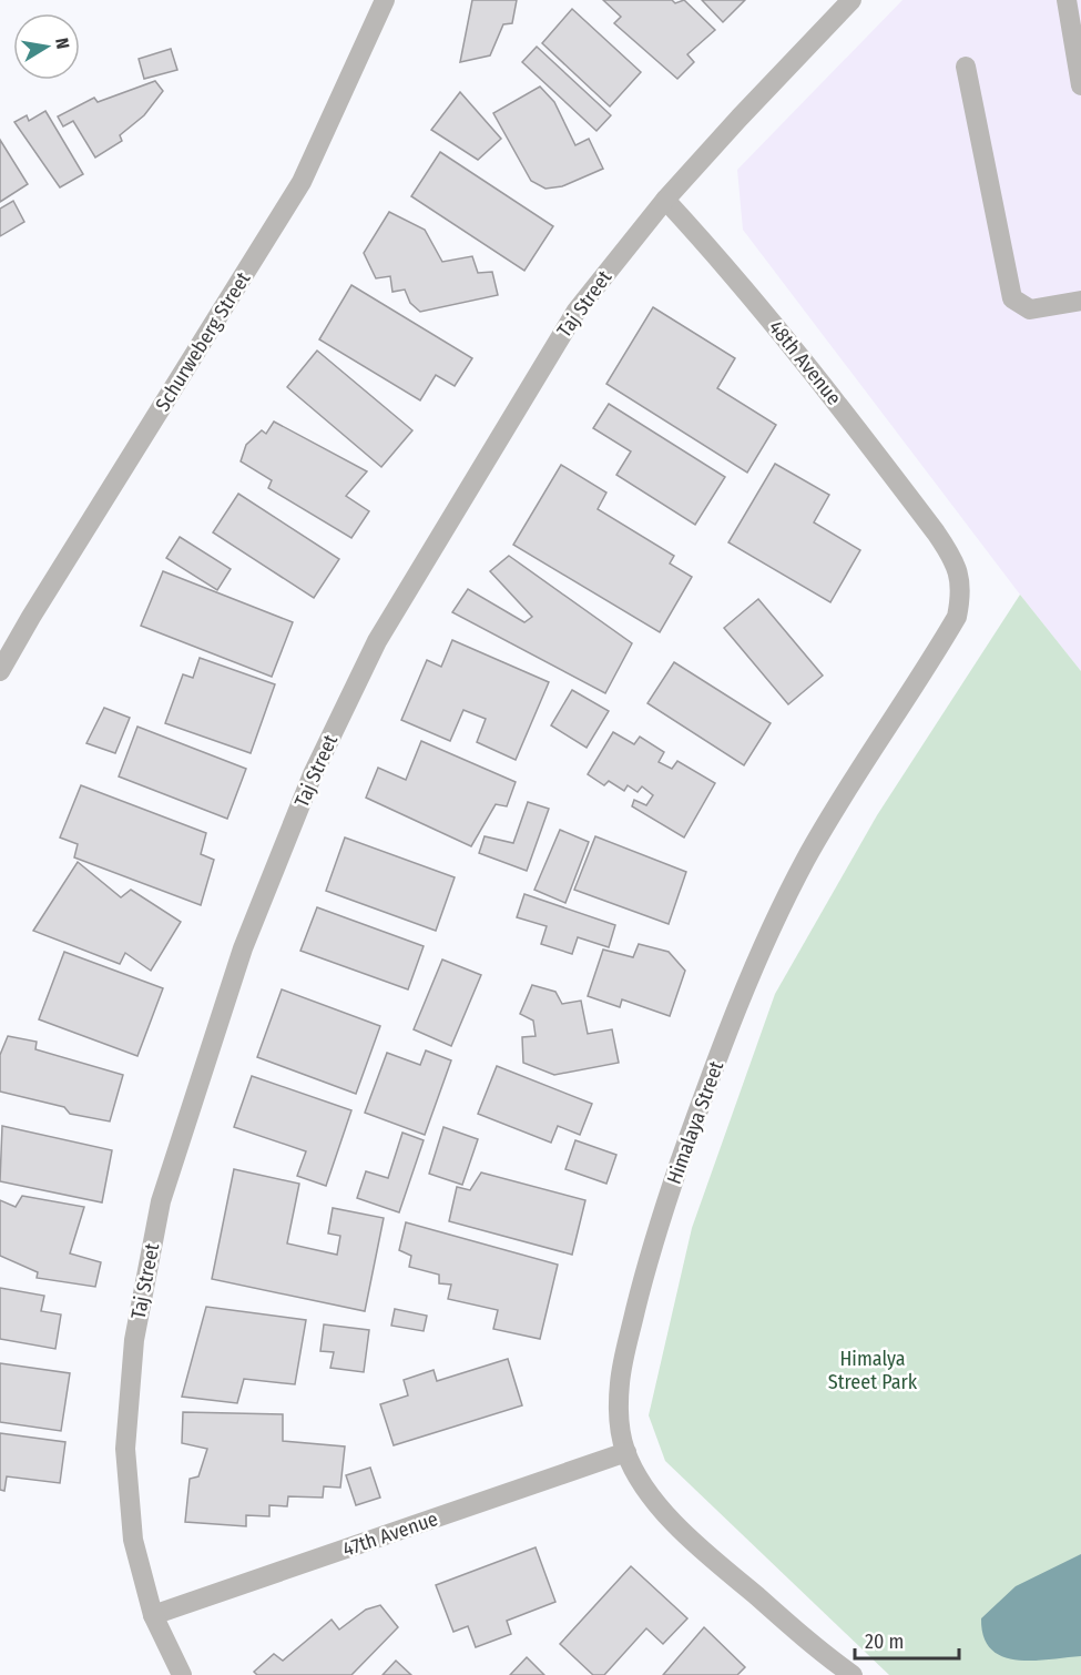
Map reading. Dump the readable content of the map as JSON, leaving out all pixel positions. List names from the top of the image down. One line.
{"streets":{"street":["Taj Street","Schurweberg Street","48th Avenue","Himalaya Street","47th Avenue"]},"crossings":[["Taj Street","48th Avenue"],["Taj Street","47th Avenue"],["48th Avenue","Himalaya Street"],["Himalaya Street","47th Avenue"]],"parks":["Himalya Street Park"],"scale_bar":"20 m","north":"right"}
